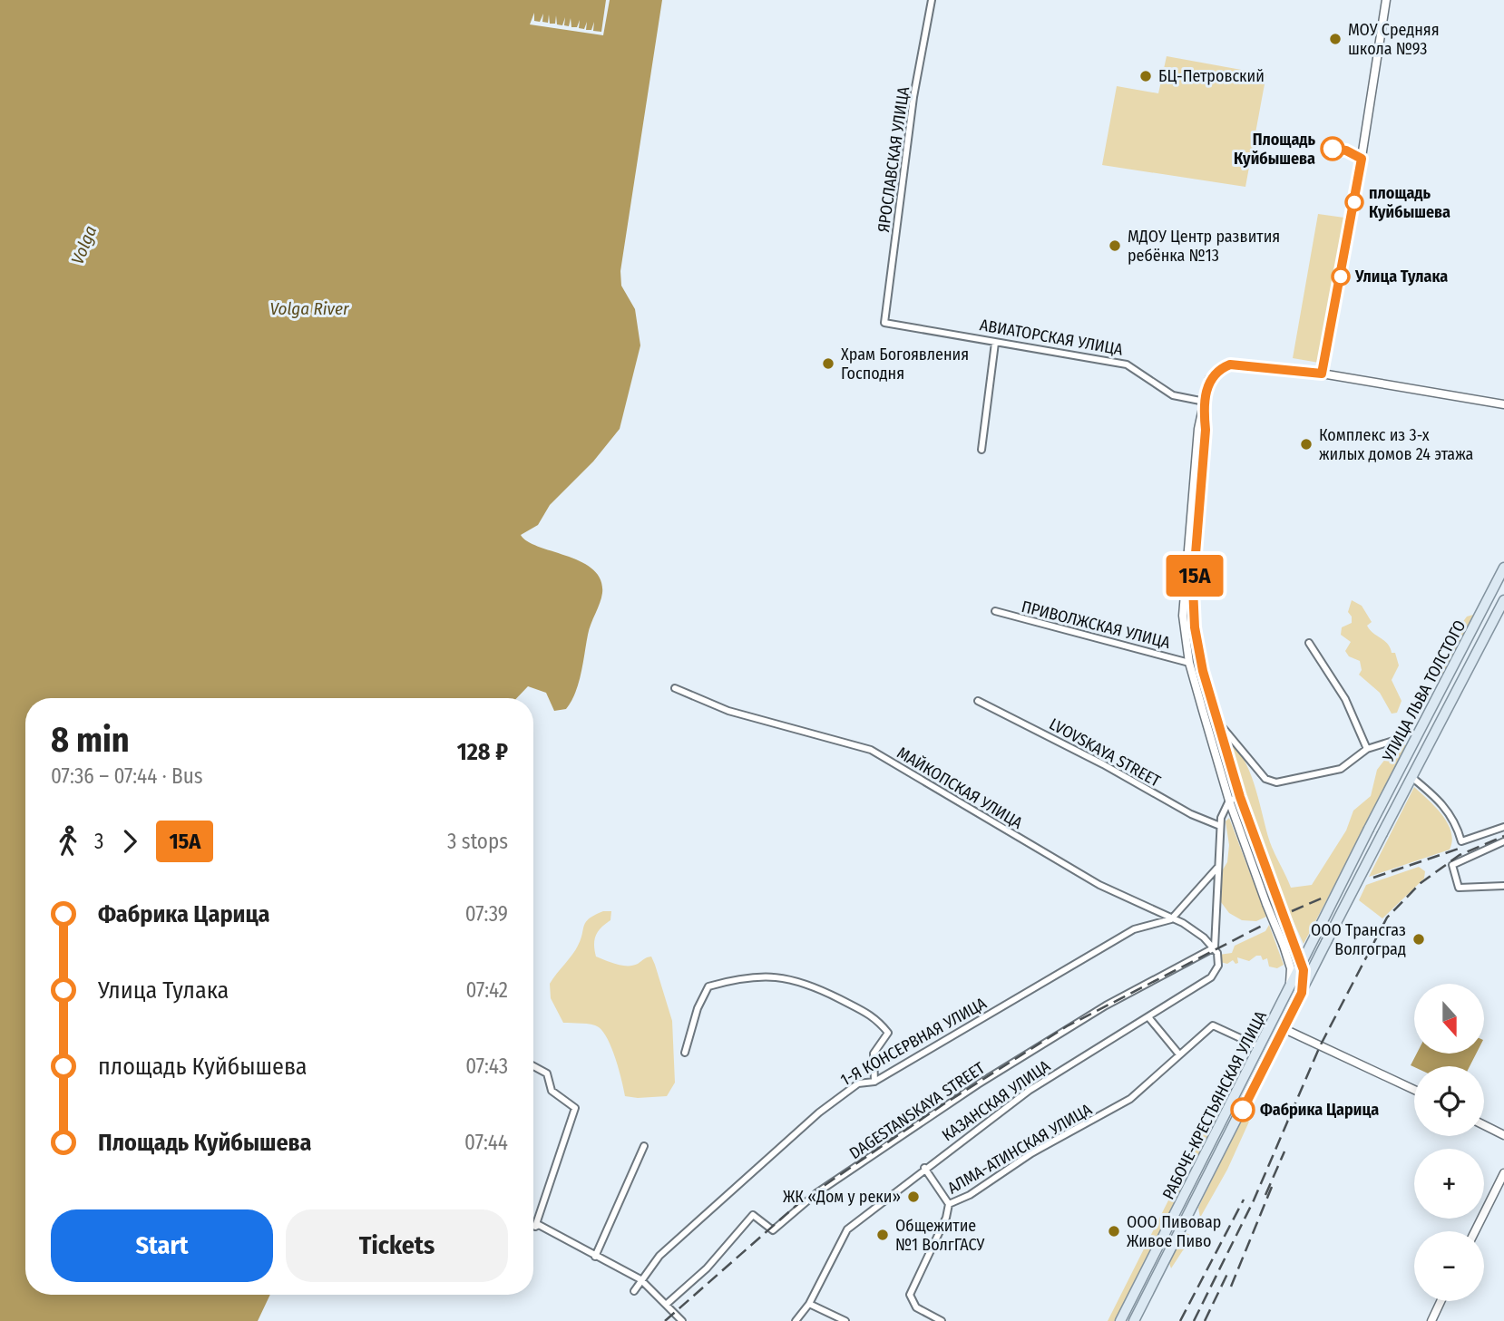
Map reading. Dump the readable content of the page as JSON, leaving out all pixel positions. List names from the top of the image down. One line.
{"streets":{"main road":["УЛИЦА ЛЬВА ТОЛСТОГО","РАБОЧЕ-КРЕСТЬЯНСКАЯ УЛИЦА"],"street":["ЯРОСЛАВСКАЯ УЛИЦА","АВИАТОРСКАЯ УЛИЦА","ПРИВОЛЖСКАЯ УЛИЦА","LVOVSKAYA STREET","МАЙКОПСКАЯ УЛИЦА","1-Я КОНСЕРВНАЯ УЛИЦА","КАЗАНСКАЯ УЛИЦА","DAGESTANSKAYA STREET","АЛМА-АТИНСКАЯ УЛИЦА"]},"crossings":[["ЯРОСЛАВСКАЯ УЛИЦА","АВИАТОРСКАЯ УЛИЦА"],["УЛИЦА ЛЬВА ТОЛСТОГО","РАБОЧЕ-КРЕСТЬЯНСКАЯ УЛИЦА"],["LVOVSKAYA STREET","КАЗАНСКАЯ УЛИЦА"],["МАЙКОПСКАЯ УЛИЦА","1-Я КОНСЕРВНАЯ УЛИЦА"],["МАЙКОПСКАЯ УЛИЦА","КАЗАНСКАЯ УЛИЦА"],["МАЙКОПСКАЯ УЛИЦА","DAGESTANSKAYA STREET"],["КАЗАНСКАЯ УЛИЦА","DAGESTANSKAYA STREET"],["РАБОЧЕ-КРЕСТЬЯНСКАЯ УЛИЦА","АЛМА-АТИНСКАЯ УЛИЦА"]],"water":["Volga","Volga River"],"places":["МОУ Средняя школа №93","БЦ-Петровский","Площадь Куйбышева","площадь Куйбышева","МДОУ Центр развития ребёнка №13","Улица Тулака","Храм Богоявления Господня","Комплекс из 3-х жилых домов 24 этажа","ООО Трансгаз Волгоград","Фабрика Царица","ЖК «Дом у реки»","ООО Пивовар Живое Пиво","Общежитие №1 ВолгГАСУ"],"lines":["bus line 15А"],"north":"bottom","page":{"on_map":"15А","heading":["8 min","07:36 – 07:44 · Bus","128 ₽"],"legs":["3","15А","3 stops"],"list":[{"name":"Фабрика Царица","value":"07:39"},{"name":"Улица Тулака","value":"07:42"},{"name":"площадь Куйбышева","value":"07:43"},{"name":"Площадь Куйбышева","value":"07:44"}],"map_buttons":["+","−"],"buttons":["Start","Tickets"]}}
